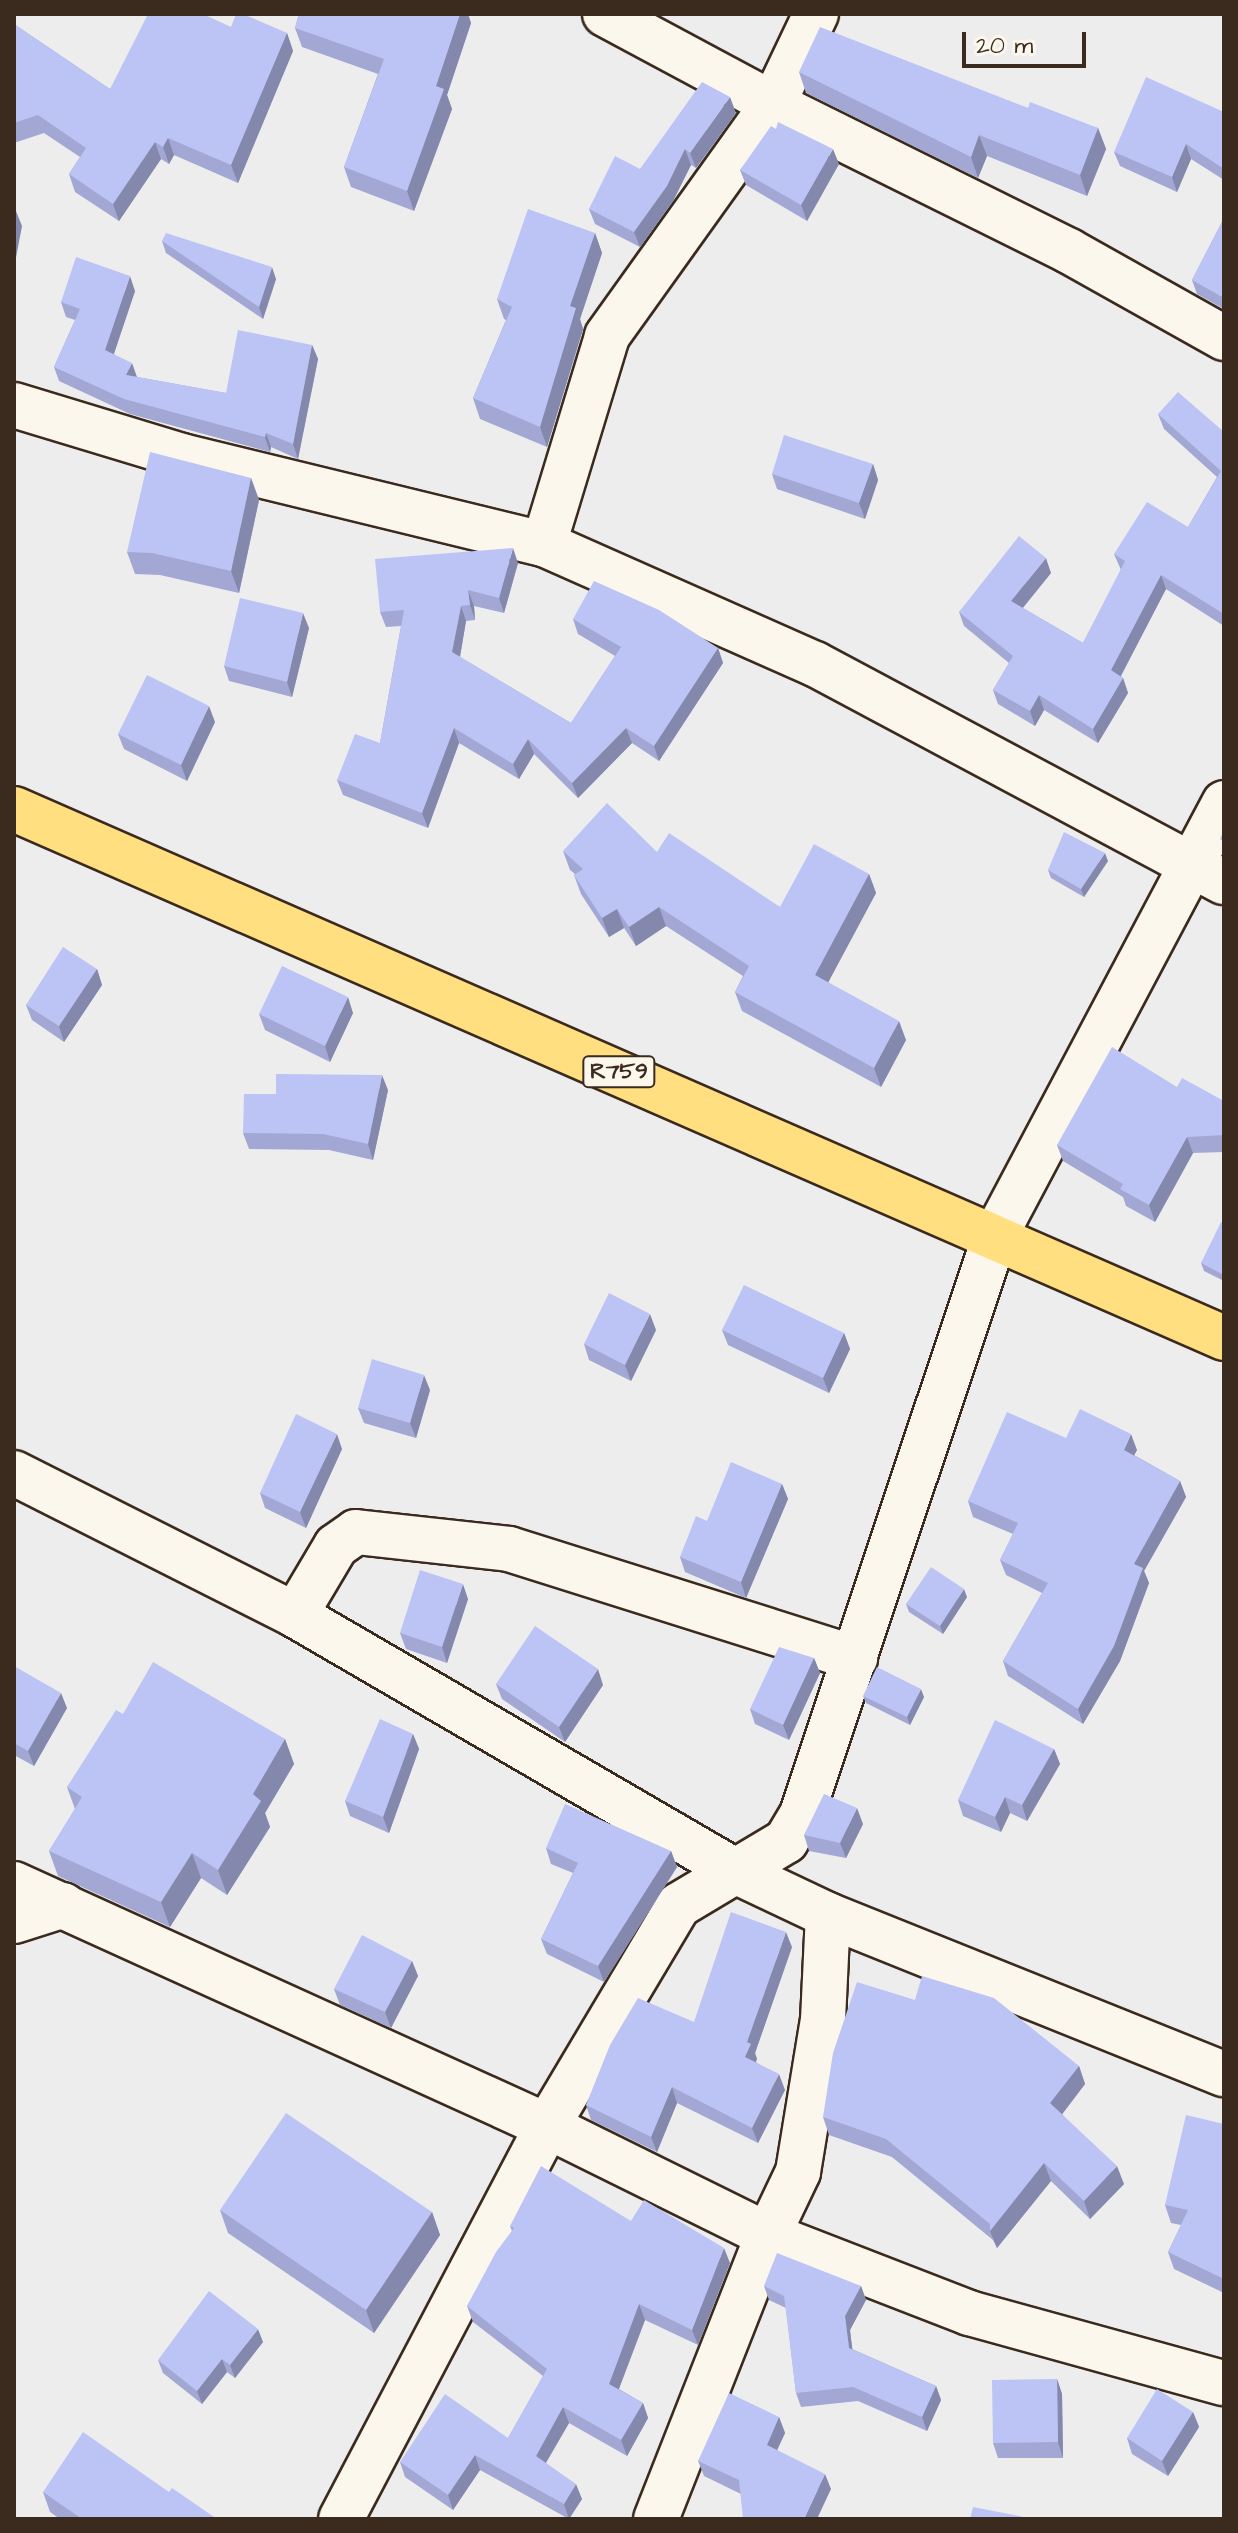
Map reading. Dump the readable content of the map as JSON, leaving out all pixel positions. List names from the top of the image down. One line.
{"streets":{"main road":["R759"]},"scale_bar":"20 m"}
